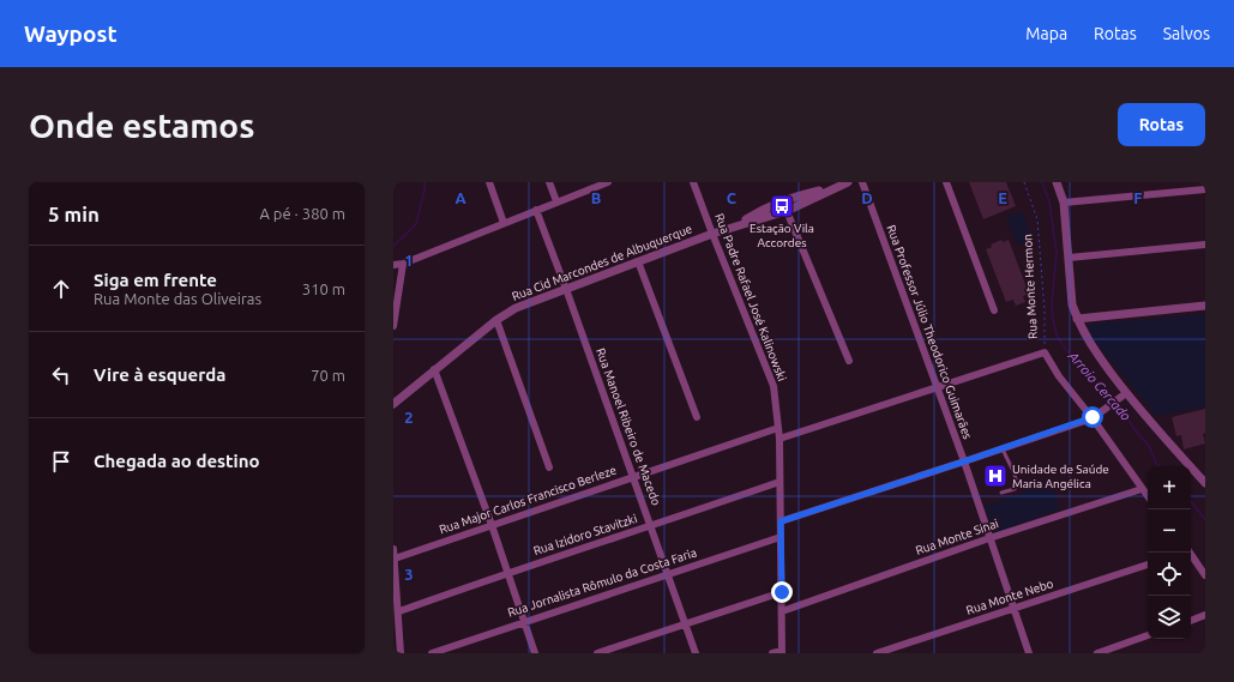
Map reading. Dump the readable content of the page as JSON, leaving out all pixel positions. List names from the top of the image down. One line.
{"streets":{"street":["Rua Cid Marcondes de Albuquerque","Rua Monte Hermon","Rua Padre Rafael José Kalinowski","Rua Professor Júlio Theodorico Guimarães","Rua Manoel Ribeiro de Macedo","Rua Major Carlos Francisco Berleze","Rua Izidoro Stavitzki","Rua Monte Sinai","Rua Jornalista Rômulo da Costa Faria","Rua Monte Nebo"]},"crossings":[["Rua Cid Marcondes de Albuquerque","Rua Padre Rafael José Kalinowski"],["Rua Cid Marcondes de Albuquerque","Rua Manoel Ribeiro de Macedo"],["Rua Monte Hermon","Rua Monte Sinai"],["Rua Padre Rafael José Kalinowski","Rua Major Carlos Francisco Berleze"],["Rua Padre Rafael José Kalinowski","Rua Izidoro Stavitzki"],["Rua Padre Rafael José Kalinowski","Rua Monte Sinai"],["Rua Padre Rafael José Kalinowski","Rua Jornalista Rômulo da Costa Faria"],["Rua Professor Júlio Theodorico Guimarães","Rua Monte Sinai"],["Rua Professor Júlio Theodorico Guimarães","Rua Monte Nebo"],["Rua Manoel Ribeiro de Macedo","Rua Major Carlos Francisco Berleze"],["Rua Manoel Ribeiro de Macedo","Rua Izidoro Stavitzki"],["Rua Manoel Ribeiro de Macedo","Rua Jornalista Rômulo da Costa Faria"]],"water":["Arroio Cercado"],"places":{"bus stop":["Estação Vila Accordes"],"hospital":["Unidade de Saúde Maria Angélica"]},"page":{"header":"Waypost","nav":["Mapa","Rotas","Salvos"],"buttons":"Rotas","title":"Onde estamos","heading":["5 min","A pé · 380 m"],"list":[["Siga em frente","Rua Monte das Oliveiras","310 m"],["Vire à esquerda","70 m"],"Chegada ao destino"],"map_buttons":["+","−"]},"grid":{"columns":["A","B","C","D","E","F"],"rows":["1","2","3"]}}
